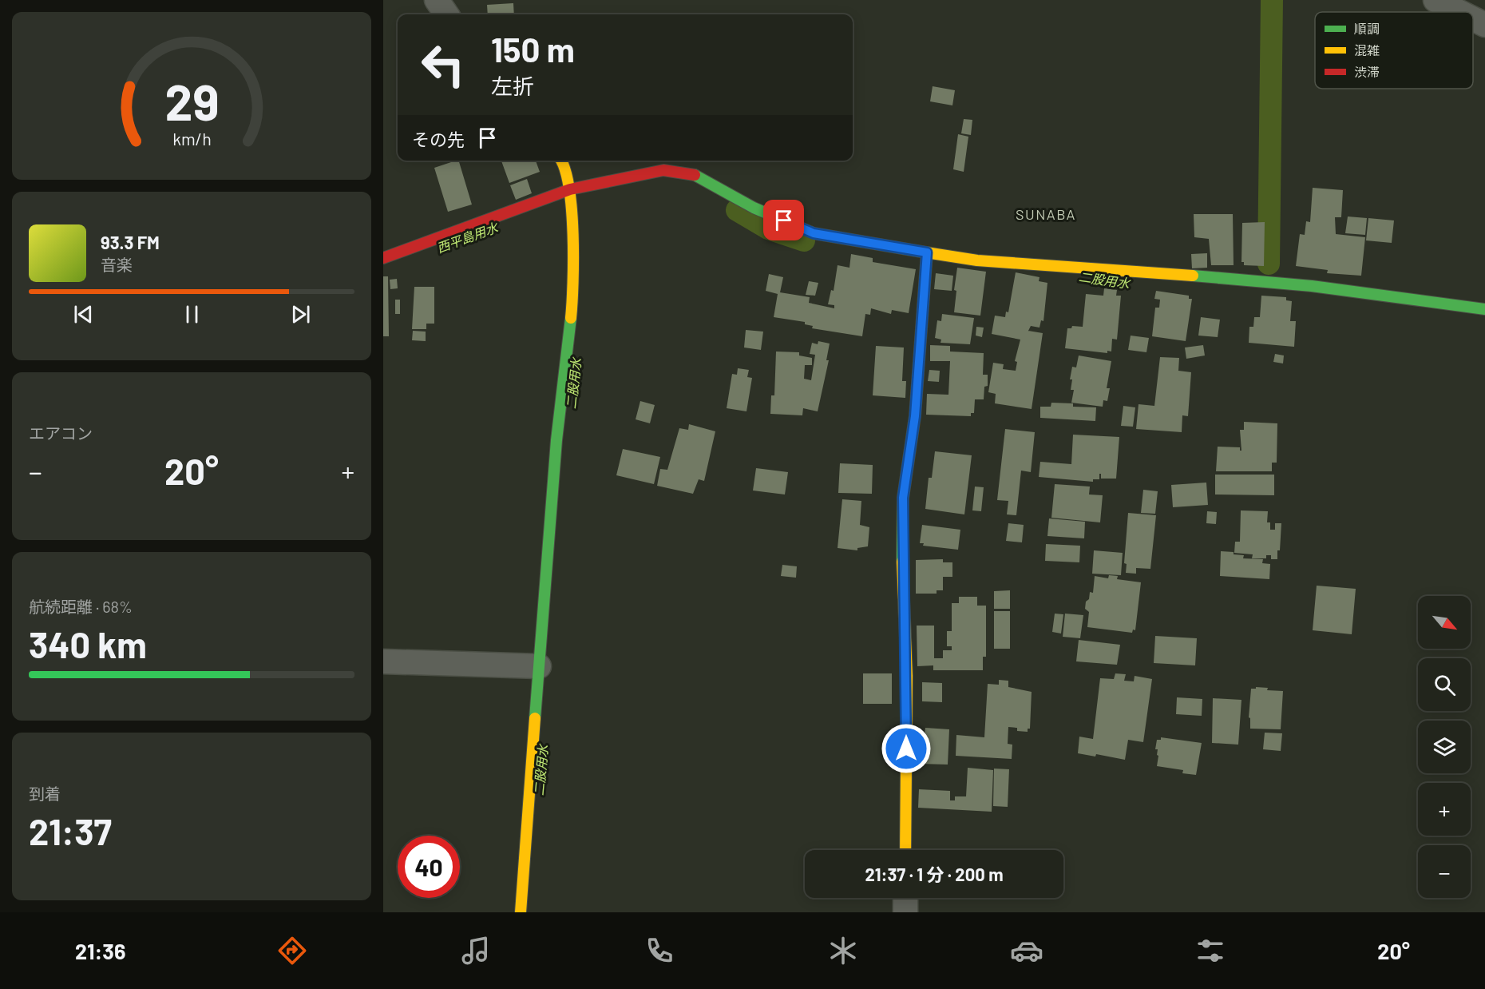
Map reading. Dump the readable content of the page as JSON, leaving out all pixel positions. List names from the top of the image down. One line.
{"districts":["SUNABA"],"water":["西平島用水","二股用水"],"legend":["順調","混雑","渋滞"],"north":"bottom right","page":{"turn":["150 m","左折"],"then":"その先","song":["93.3 FM","音楽"],"tile":["エアコン",["航続距離 · 68%","340 km"],["到着","21:37"]],"heat":["−","20°","+"],"map_buttons":["+","−"],"limit":"40","trip":"21:37 · 1 分 · 200 m","tabs":["21:36","20°"],"gauge":["29","km/h"]}}
